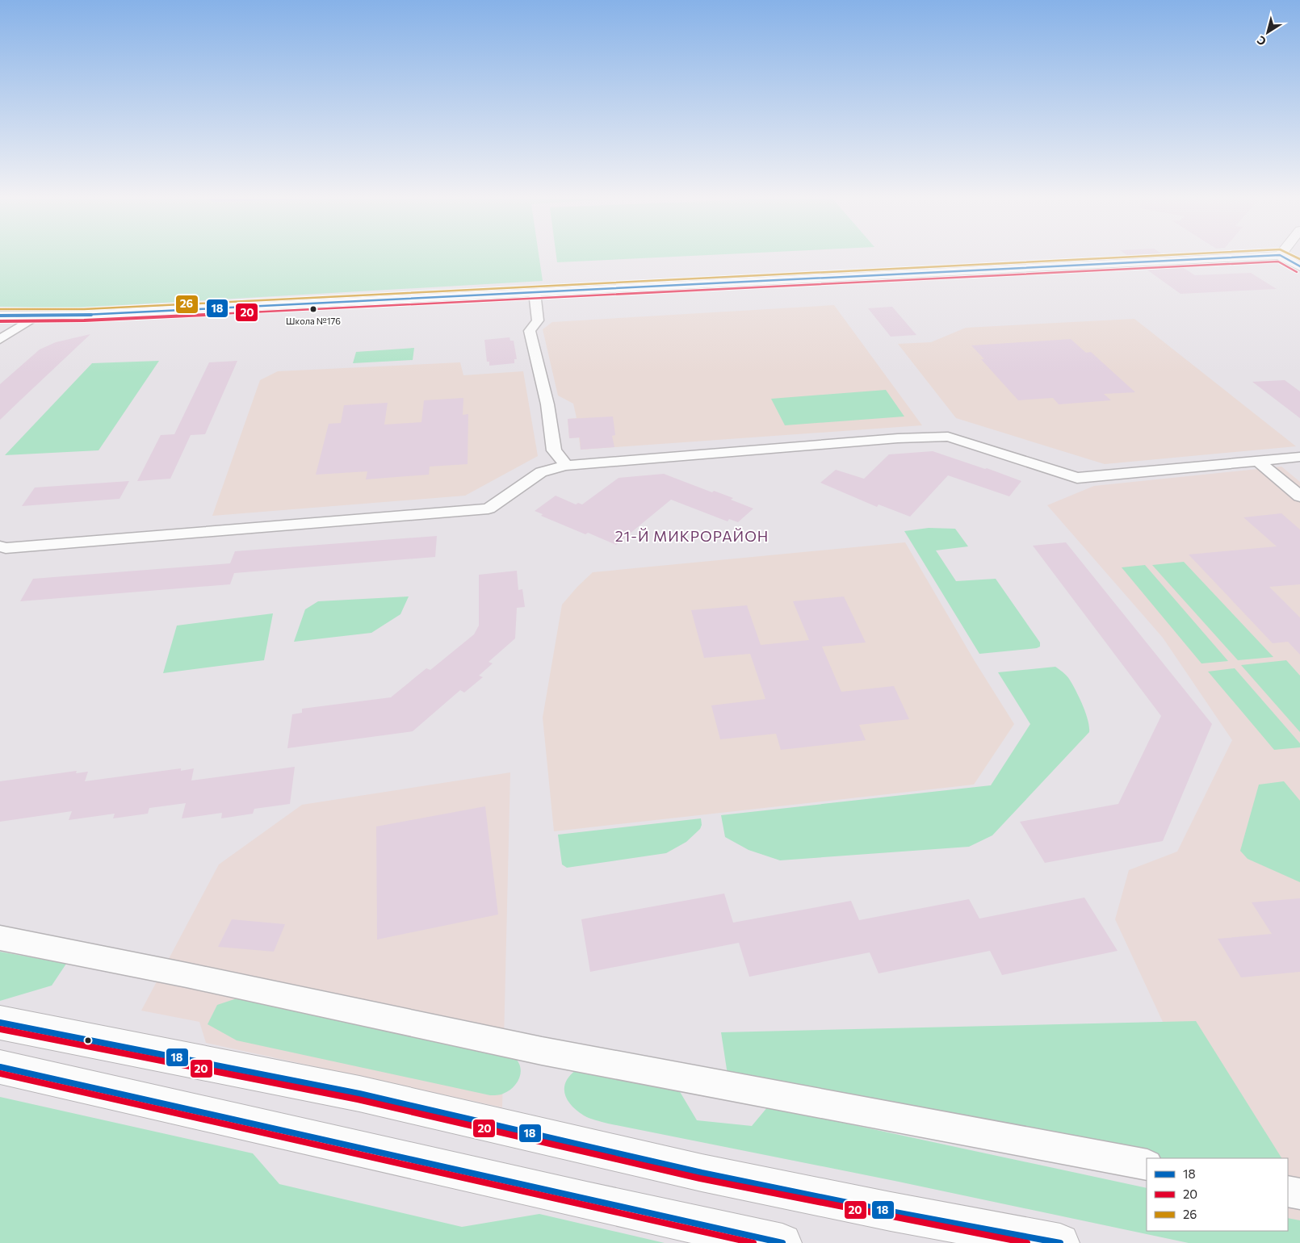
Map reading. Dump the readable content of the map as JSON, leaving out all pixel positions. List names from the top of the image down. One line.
{"districts":["21-Й МИКРОРАЙОН"],"places":["Школа №176"],"lines":["transit line 18","transit line 26","transit line 20"],"legend":["18","20","26"],"north":"bottom left"}
